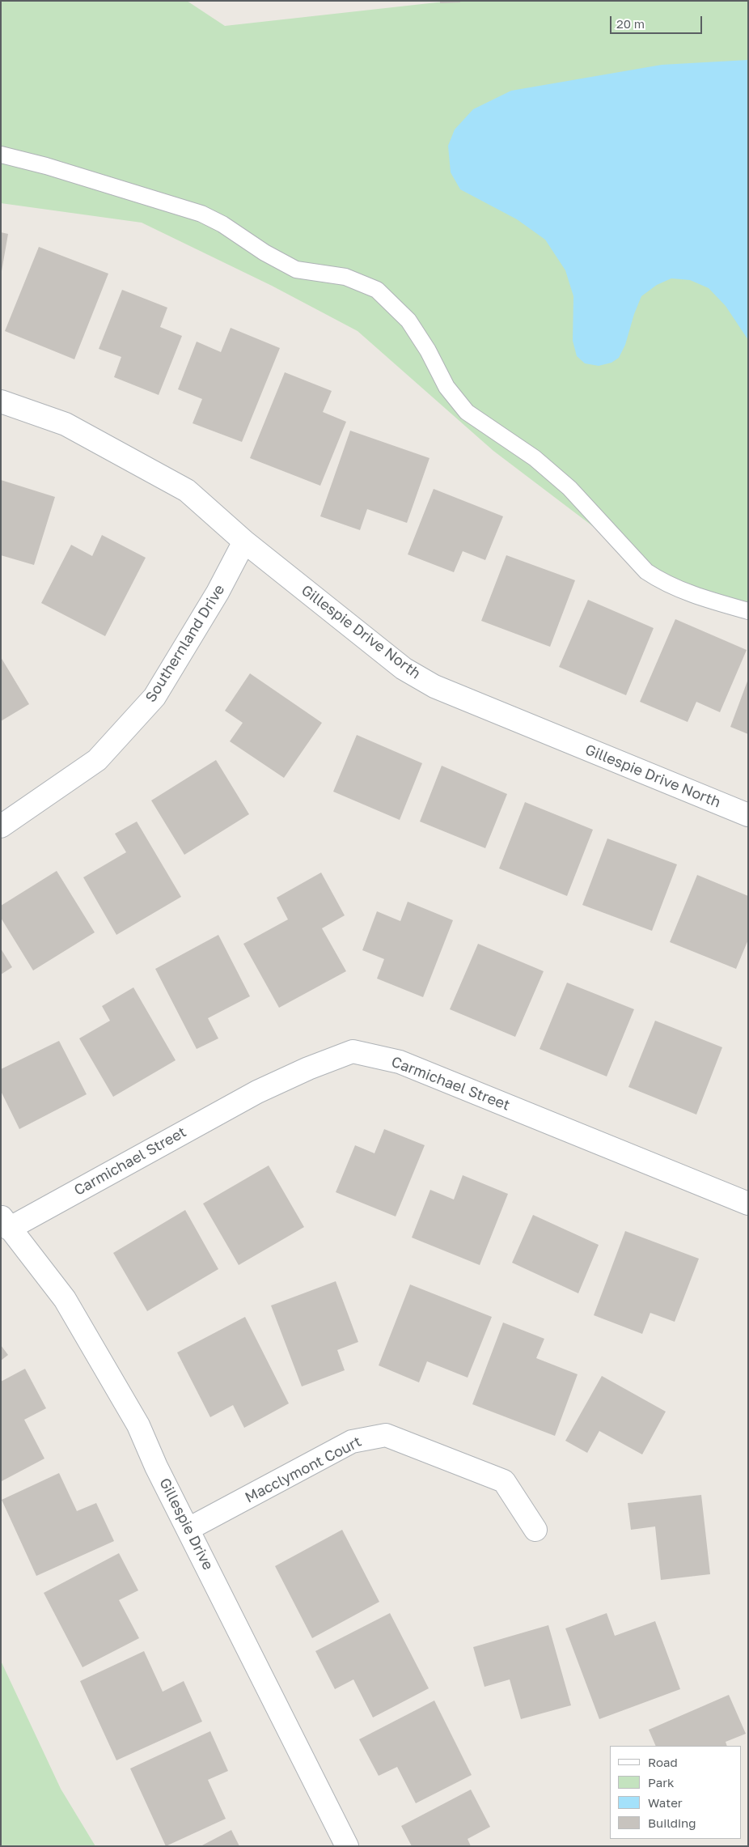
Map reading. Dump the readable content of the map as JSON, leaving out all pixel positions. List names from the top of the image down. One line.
{"streets":{"street":["Gillespie Drive North","Southernland Drive","Carmichael Street","Macclymont Court","Gillespie Drive"]},"crossings":[["Gillespie Drive North","Southernland Drive"],["Carmichael Street","Gillespie Drive"],["Macclymont Court","Gillespie Drive"]],"legend":["Road","Park","Water","Building"],"scale_bar":"20 m"}
